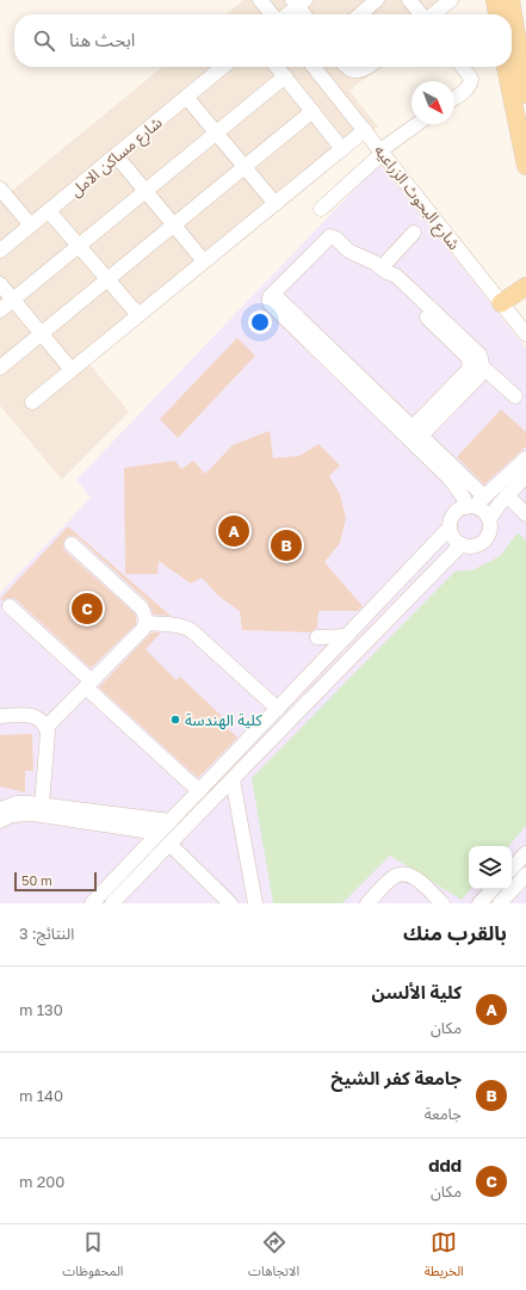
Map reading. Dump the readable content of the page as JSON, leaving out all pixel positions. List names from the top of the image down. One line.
{"streets":{"street":["شارع مساكن الامل","شارع البحوث الزراعيه"]},"places":["كلية الهندسة"],"scale_bar":"50 m","north":"bottom right","page":{"search":"ابحث هنا","pins":["A","B","C"],"scale":"50 m","heading":["بالقرب منك","النتائج: 3"],"list":[{"mark":"A","name":"كلية الألسن","note":"مكان","value":"130 m"},{"mark":"B","name":"جامعة كفر الشيخ","note":"جامعة","value":"140 m"},{"mark":"C","name":"ddd","note":"مكان","value":"200 m"}],"nav":["الخريطة","الاتجاهات","المحفوظات"]}}
